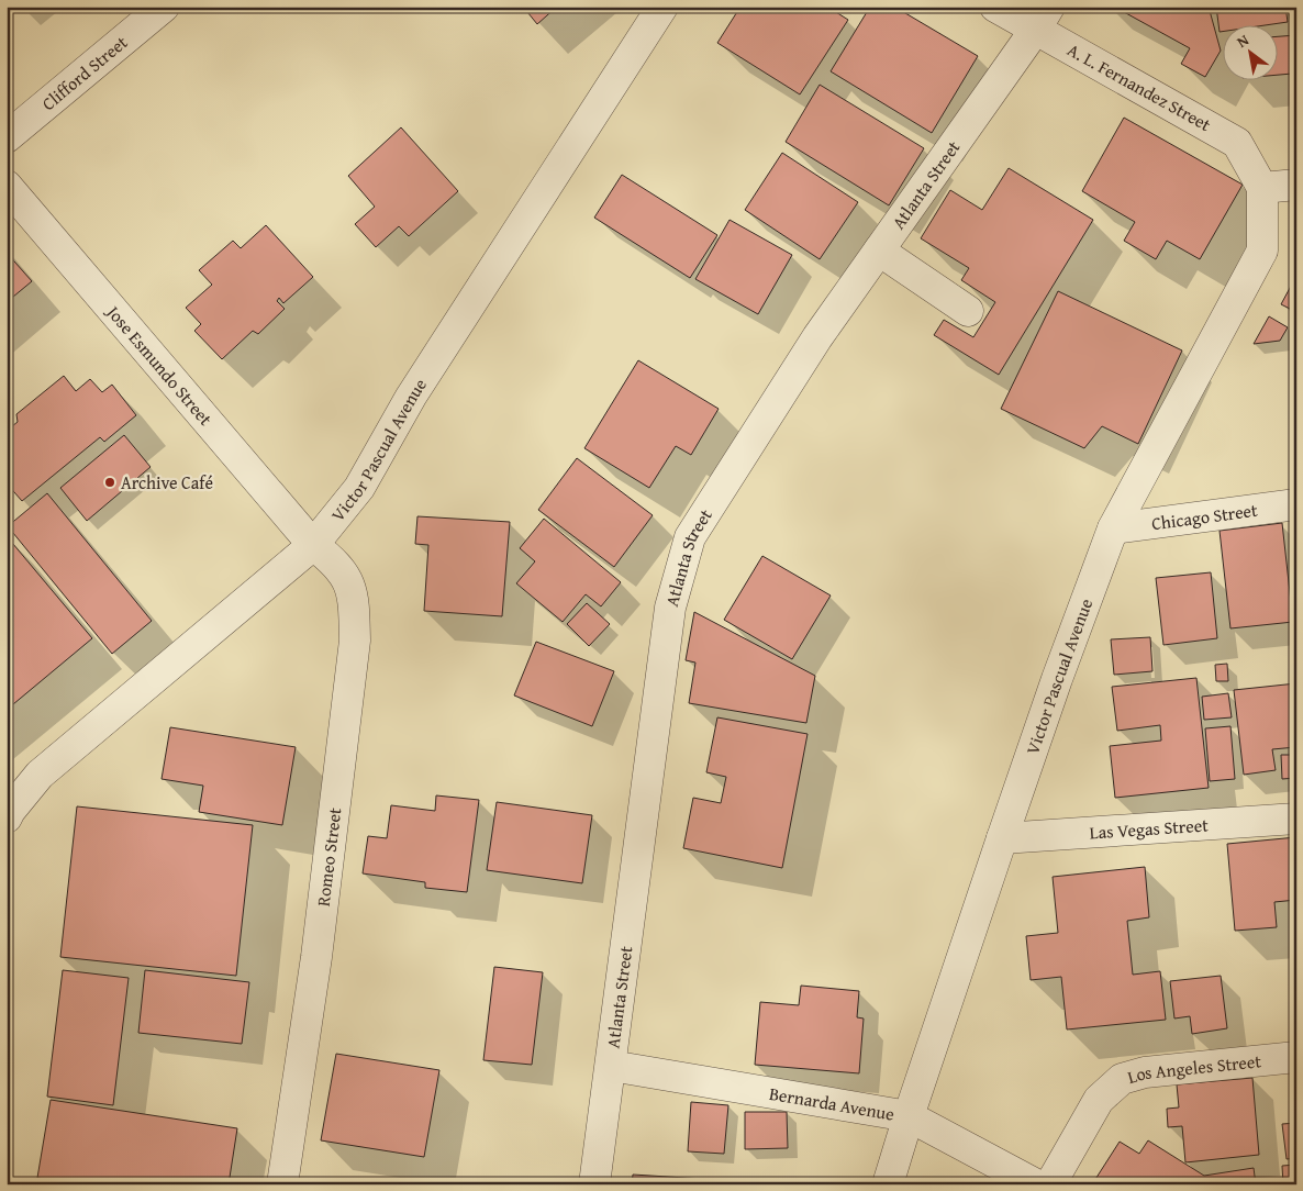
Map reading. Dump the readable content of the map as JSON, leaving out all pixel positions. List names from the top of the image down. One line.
{"streets":{"street":["Clifford Street","A. L. Fernandez Street","Atlanta Street","Jose Esmundo Street","Victor Pascual Avenue","Chicago Street","Las Vegas Street","Romeo Street","Los Angeles Street","Bernarda Avenue"]},"crossings":[["A. L. Fernandez Street","Atlanta Street"],["A. L. Fernandez Street","Victor Pascual Avenue"],["Atlanta Street","Bernarda Avenue"],["Jose Esmundo Street","Victor Pascual Avenue"],["Jose Esmundo Street","Romeo Street"],["Victor Pascual Avenue","Chicago Street"],["Victor Pascual Avenue","Las Vegas Street"],["Victor Pascual Avenue","Romeo Street"],["Victor Pascual Avenue","Bernarda Avenue"]],"places":["Archive Café"],"north":"top left"}
